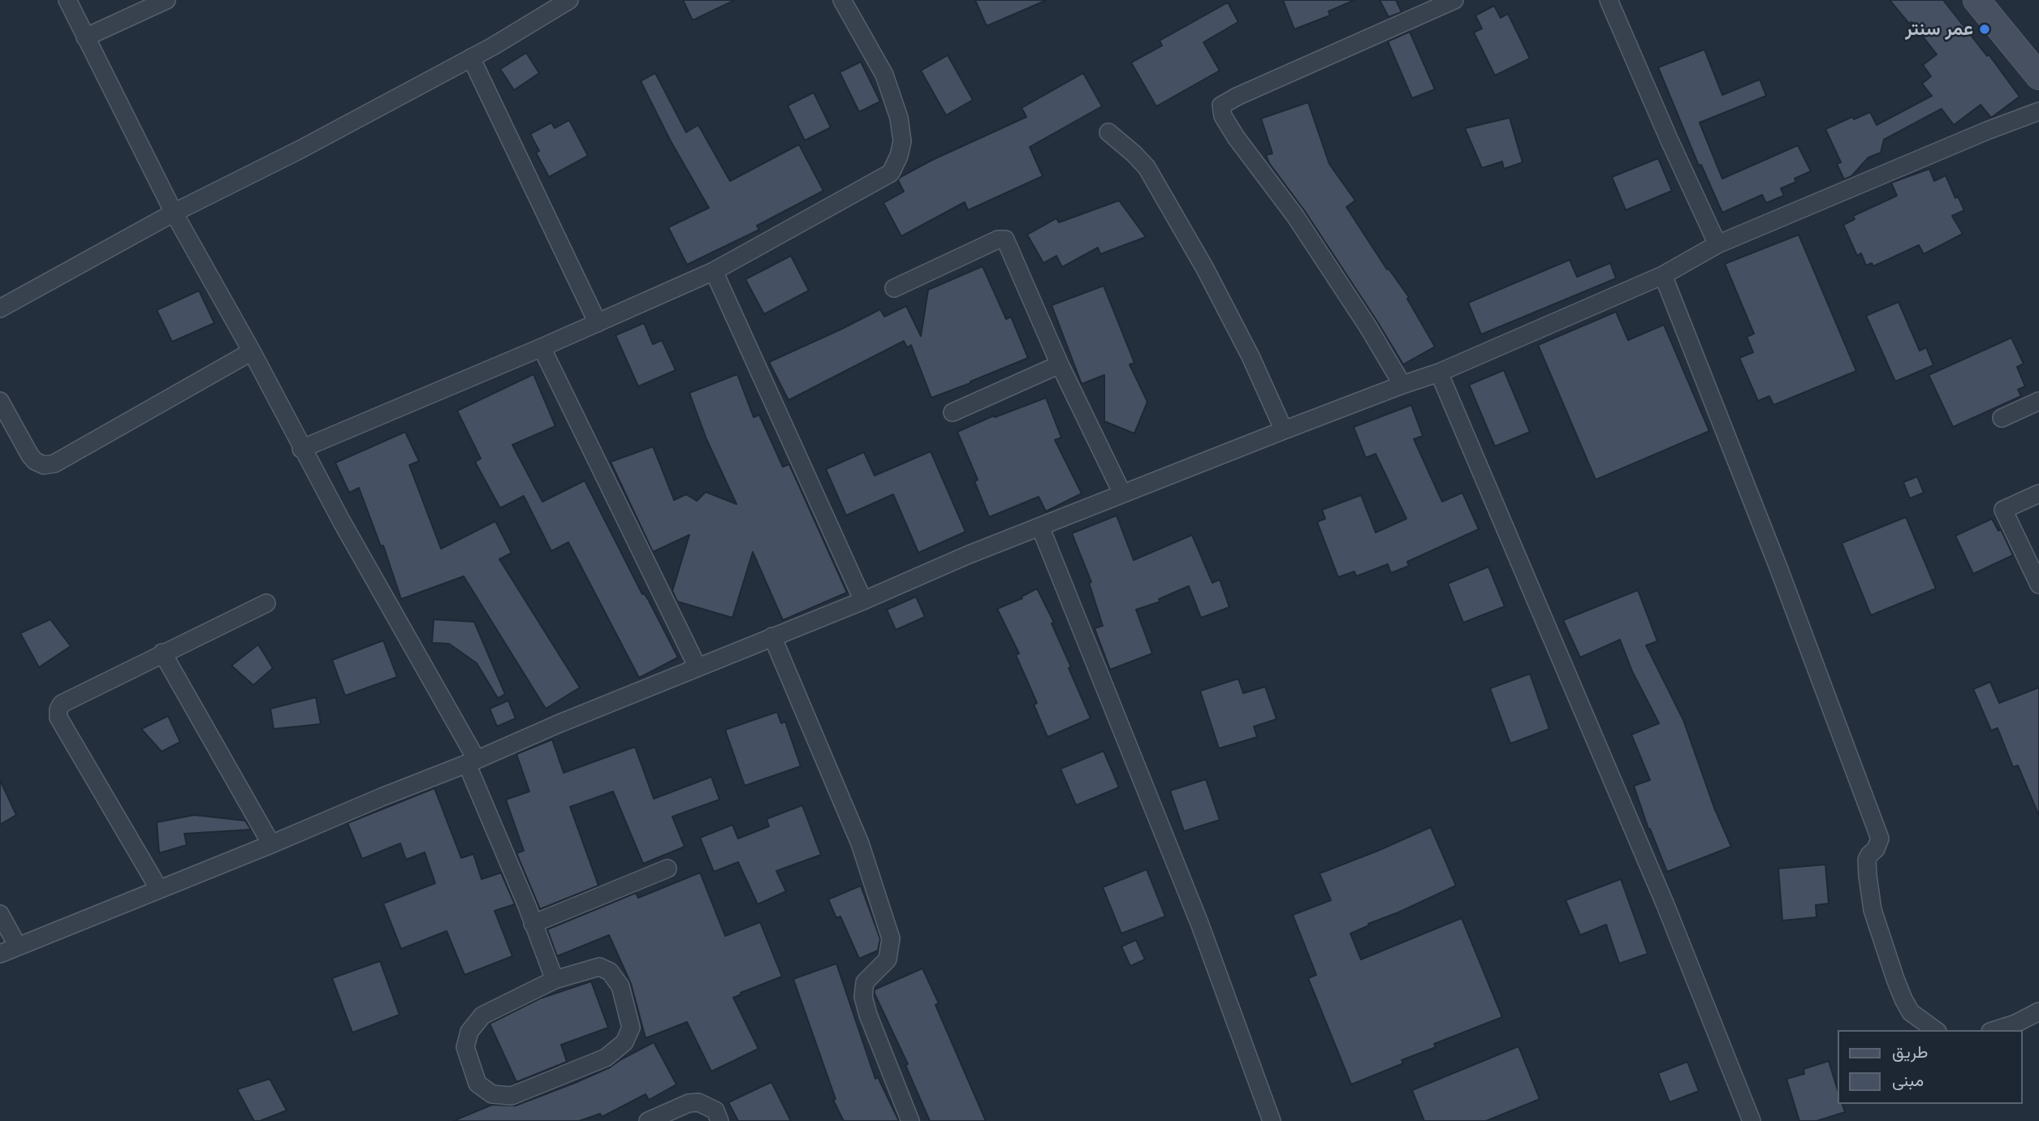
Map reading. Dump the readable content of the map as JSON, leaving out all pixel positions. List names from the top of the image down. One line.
{"places":["عمر سنتر"],"legend":["طريق","مبنى"]}
